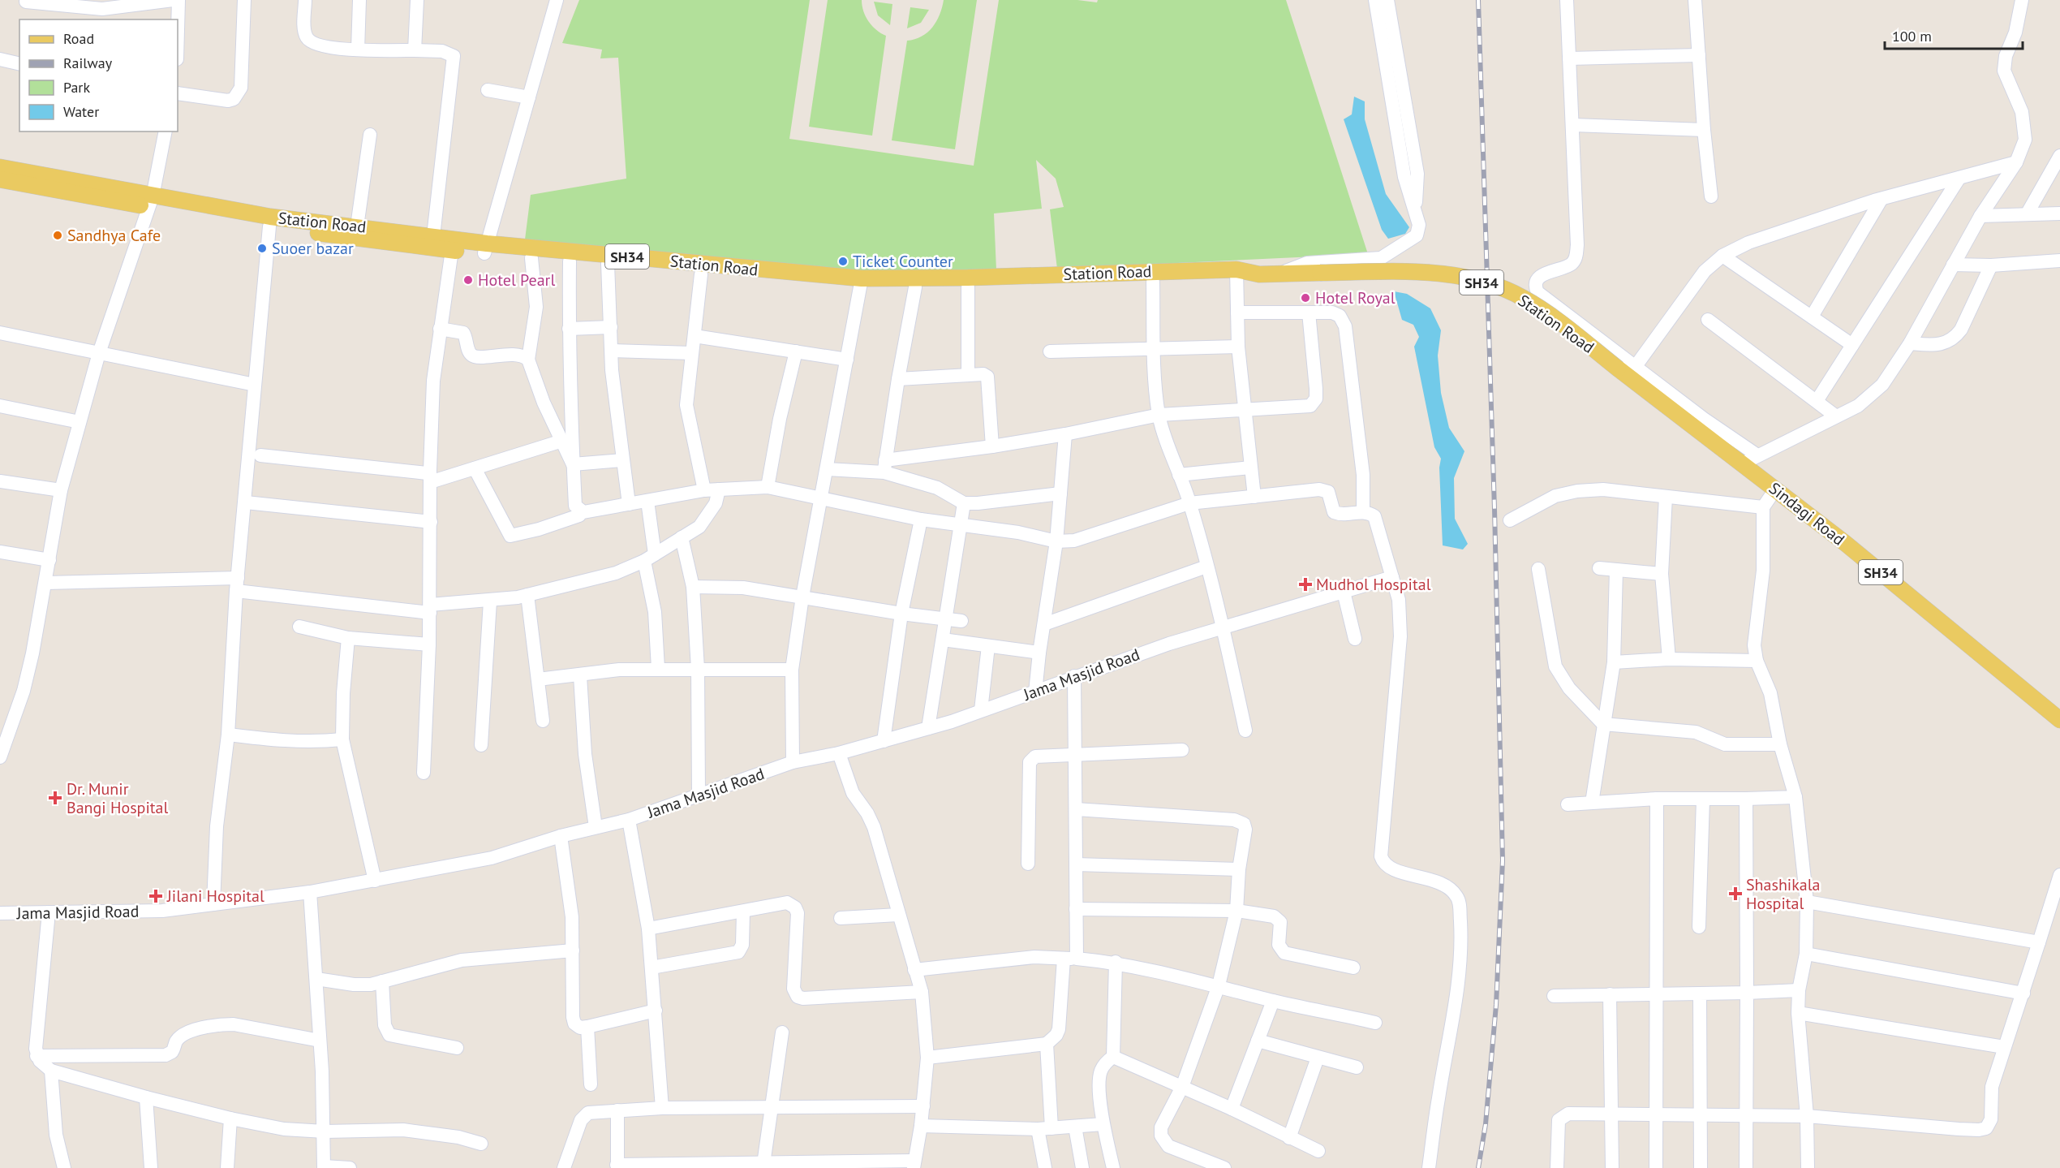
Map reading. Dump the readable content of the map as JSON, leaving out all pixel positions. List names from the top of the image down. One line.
{"streets":{"main road":["Station Road","SH34","Sindagi Road"],"street":["Jama Masjid Road"]},"crossings":[["Station Road","Sindagi Road"]],"places":{"other":["Sandhya Cafe","Suoer bazar","Ticket Counter","Hotel Pearl","Hotel Royal"],"health":["Mudhol Hospital","Dr. Munir Bangi Hospital","Shashikala Hospital","Jilani Hospital"]},"legend":["Road","Railway","Park","Water"],"scale_bar":"100 m"}
